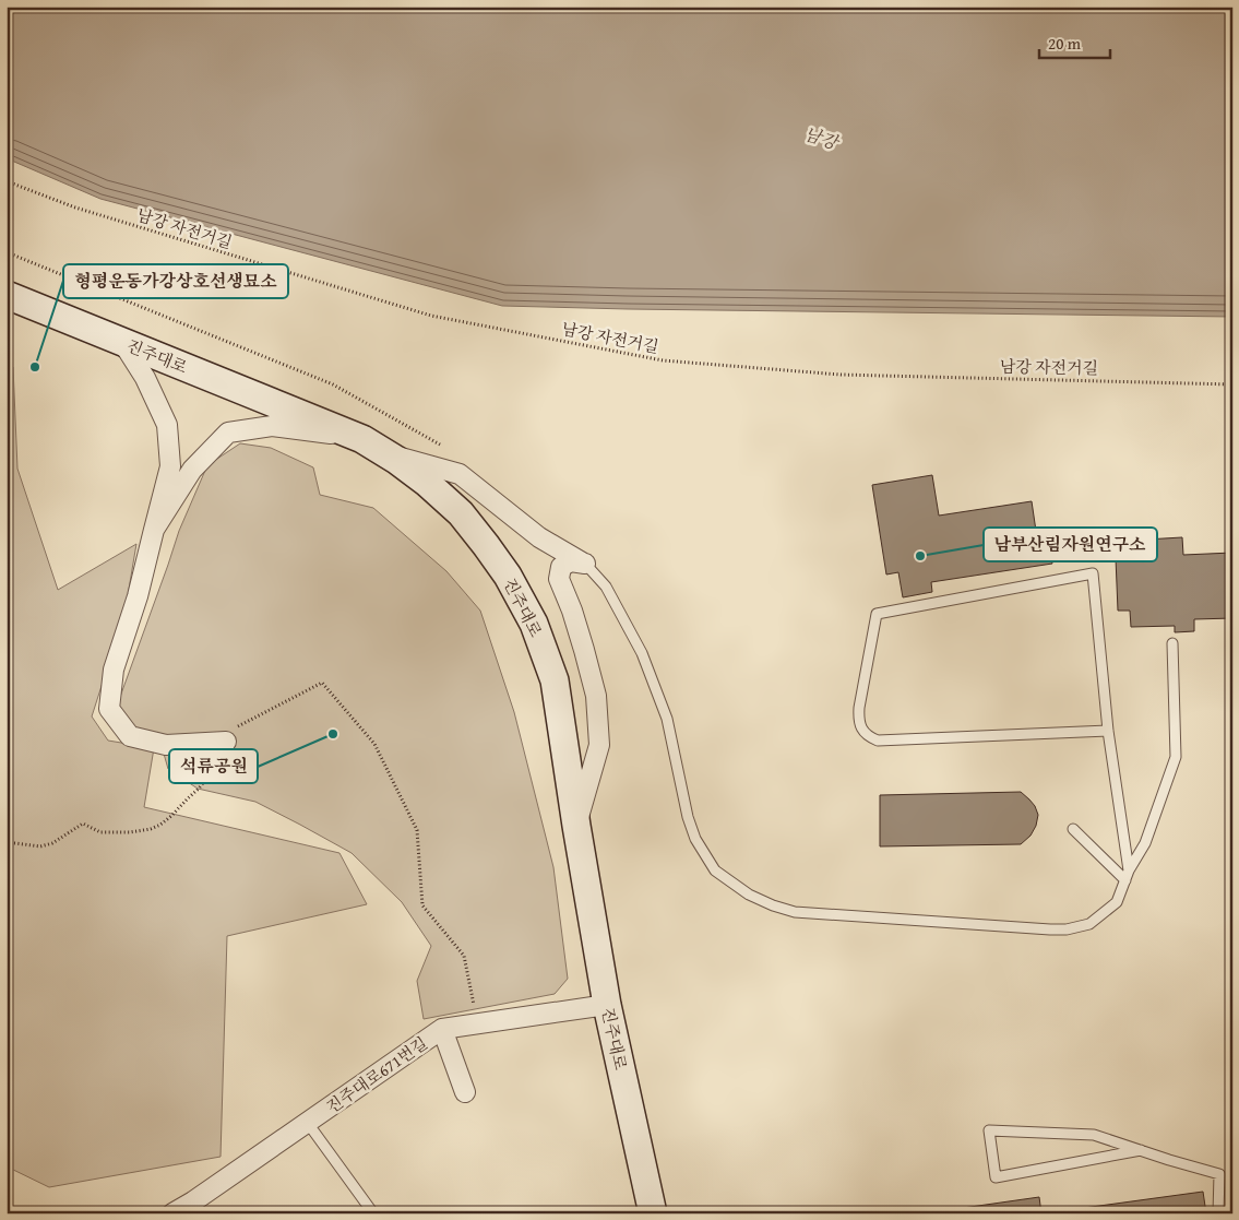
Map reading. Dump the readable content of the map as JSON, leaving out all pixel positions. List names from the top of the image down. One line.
{"streets":{"street":["진주대로","진주대로671번길"],"path":["남강 자전거길"]},"crossings":[["진주대로","진주대로671번길"]],"water":["남강"],"places":["형평운동가강상호선생묘소","남부산림자원연구소","석류공원"],"scale_bar":"20 m"}
